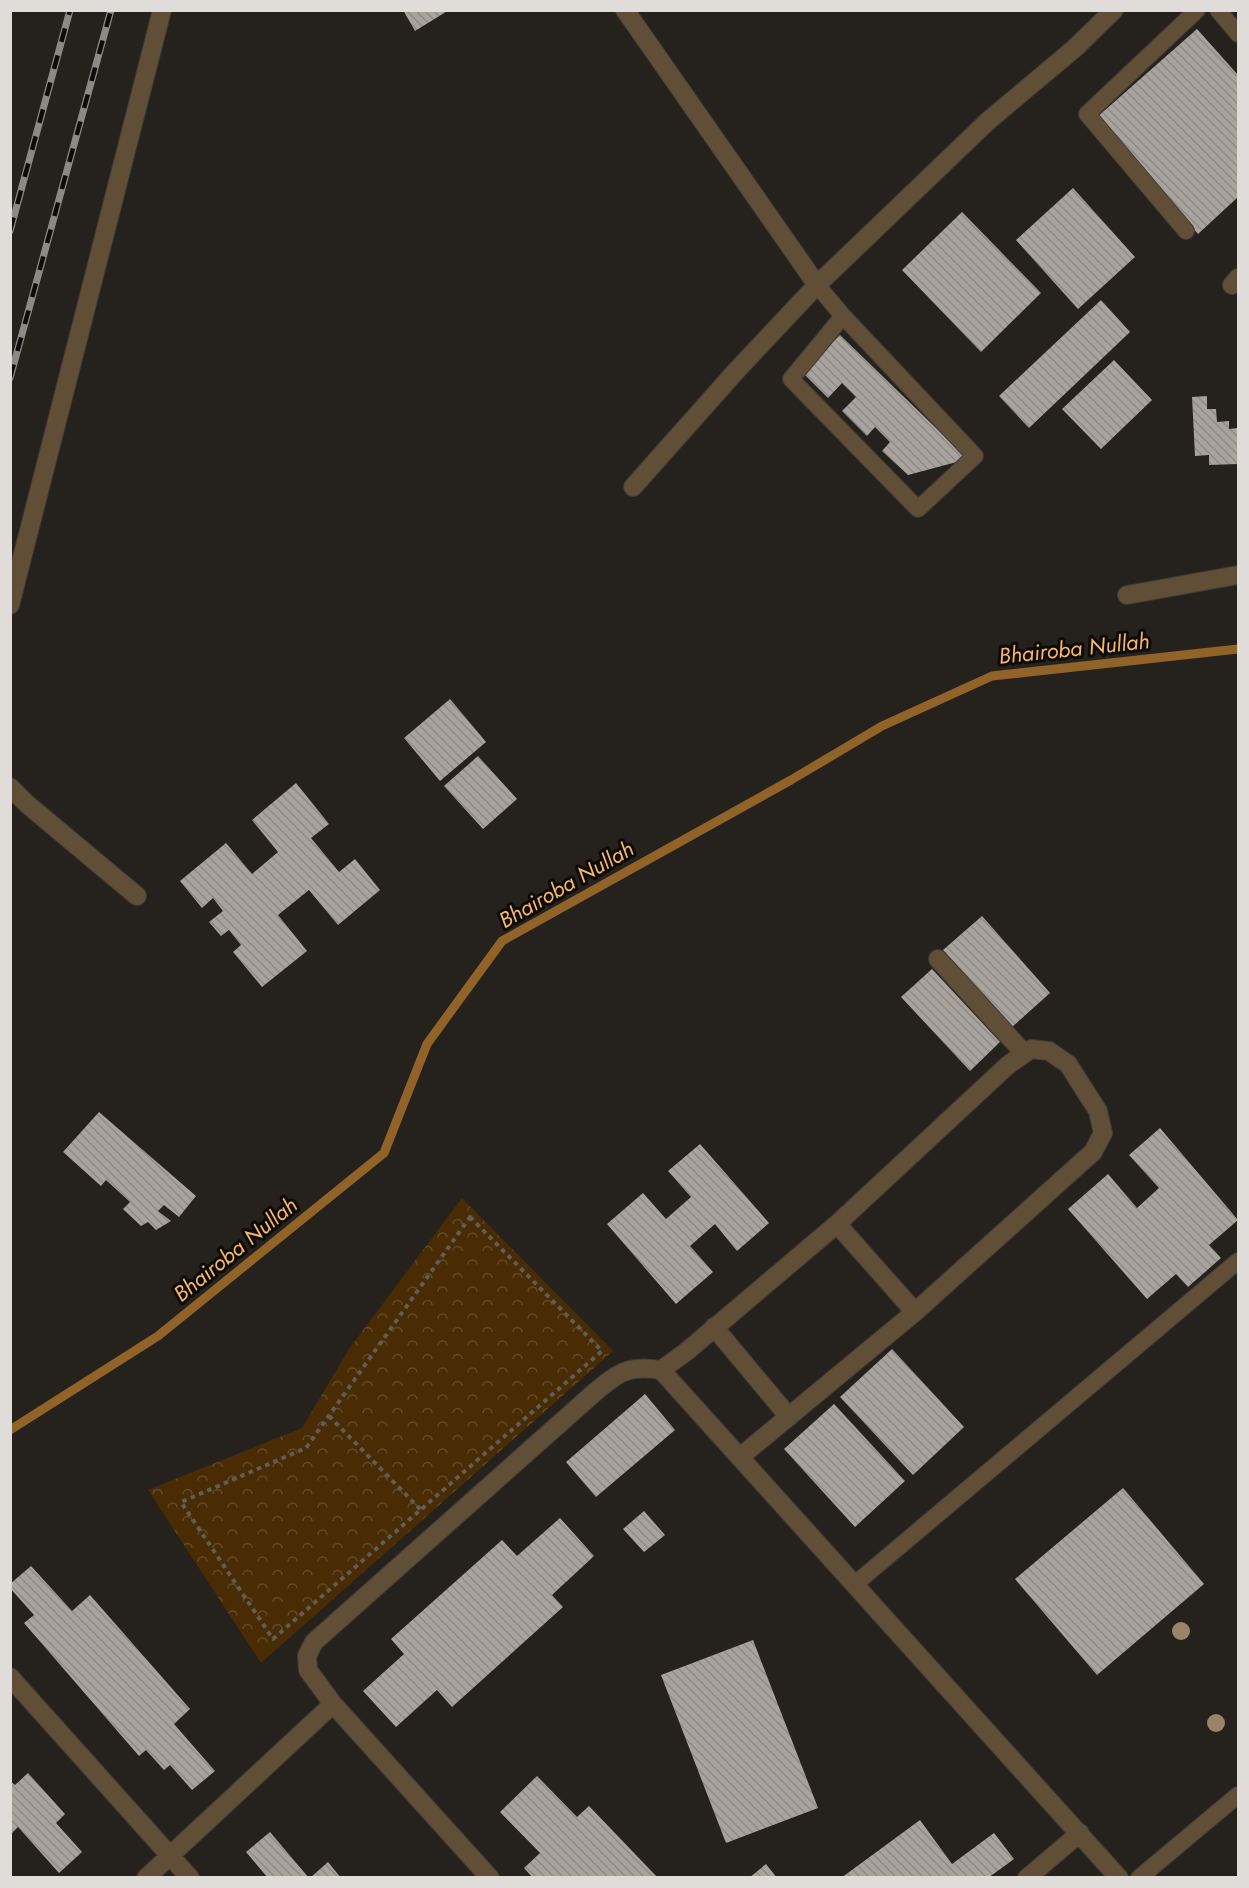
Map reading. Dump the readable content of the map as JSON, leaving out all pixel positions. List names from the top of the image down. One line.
{"water":["Bhairoba Nullah"]}
